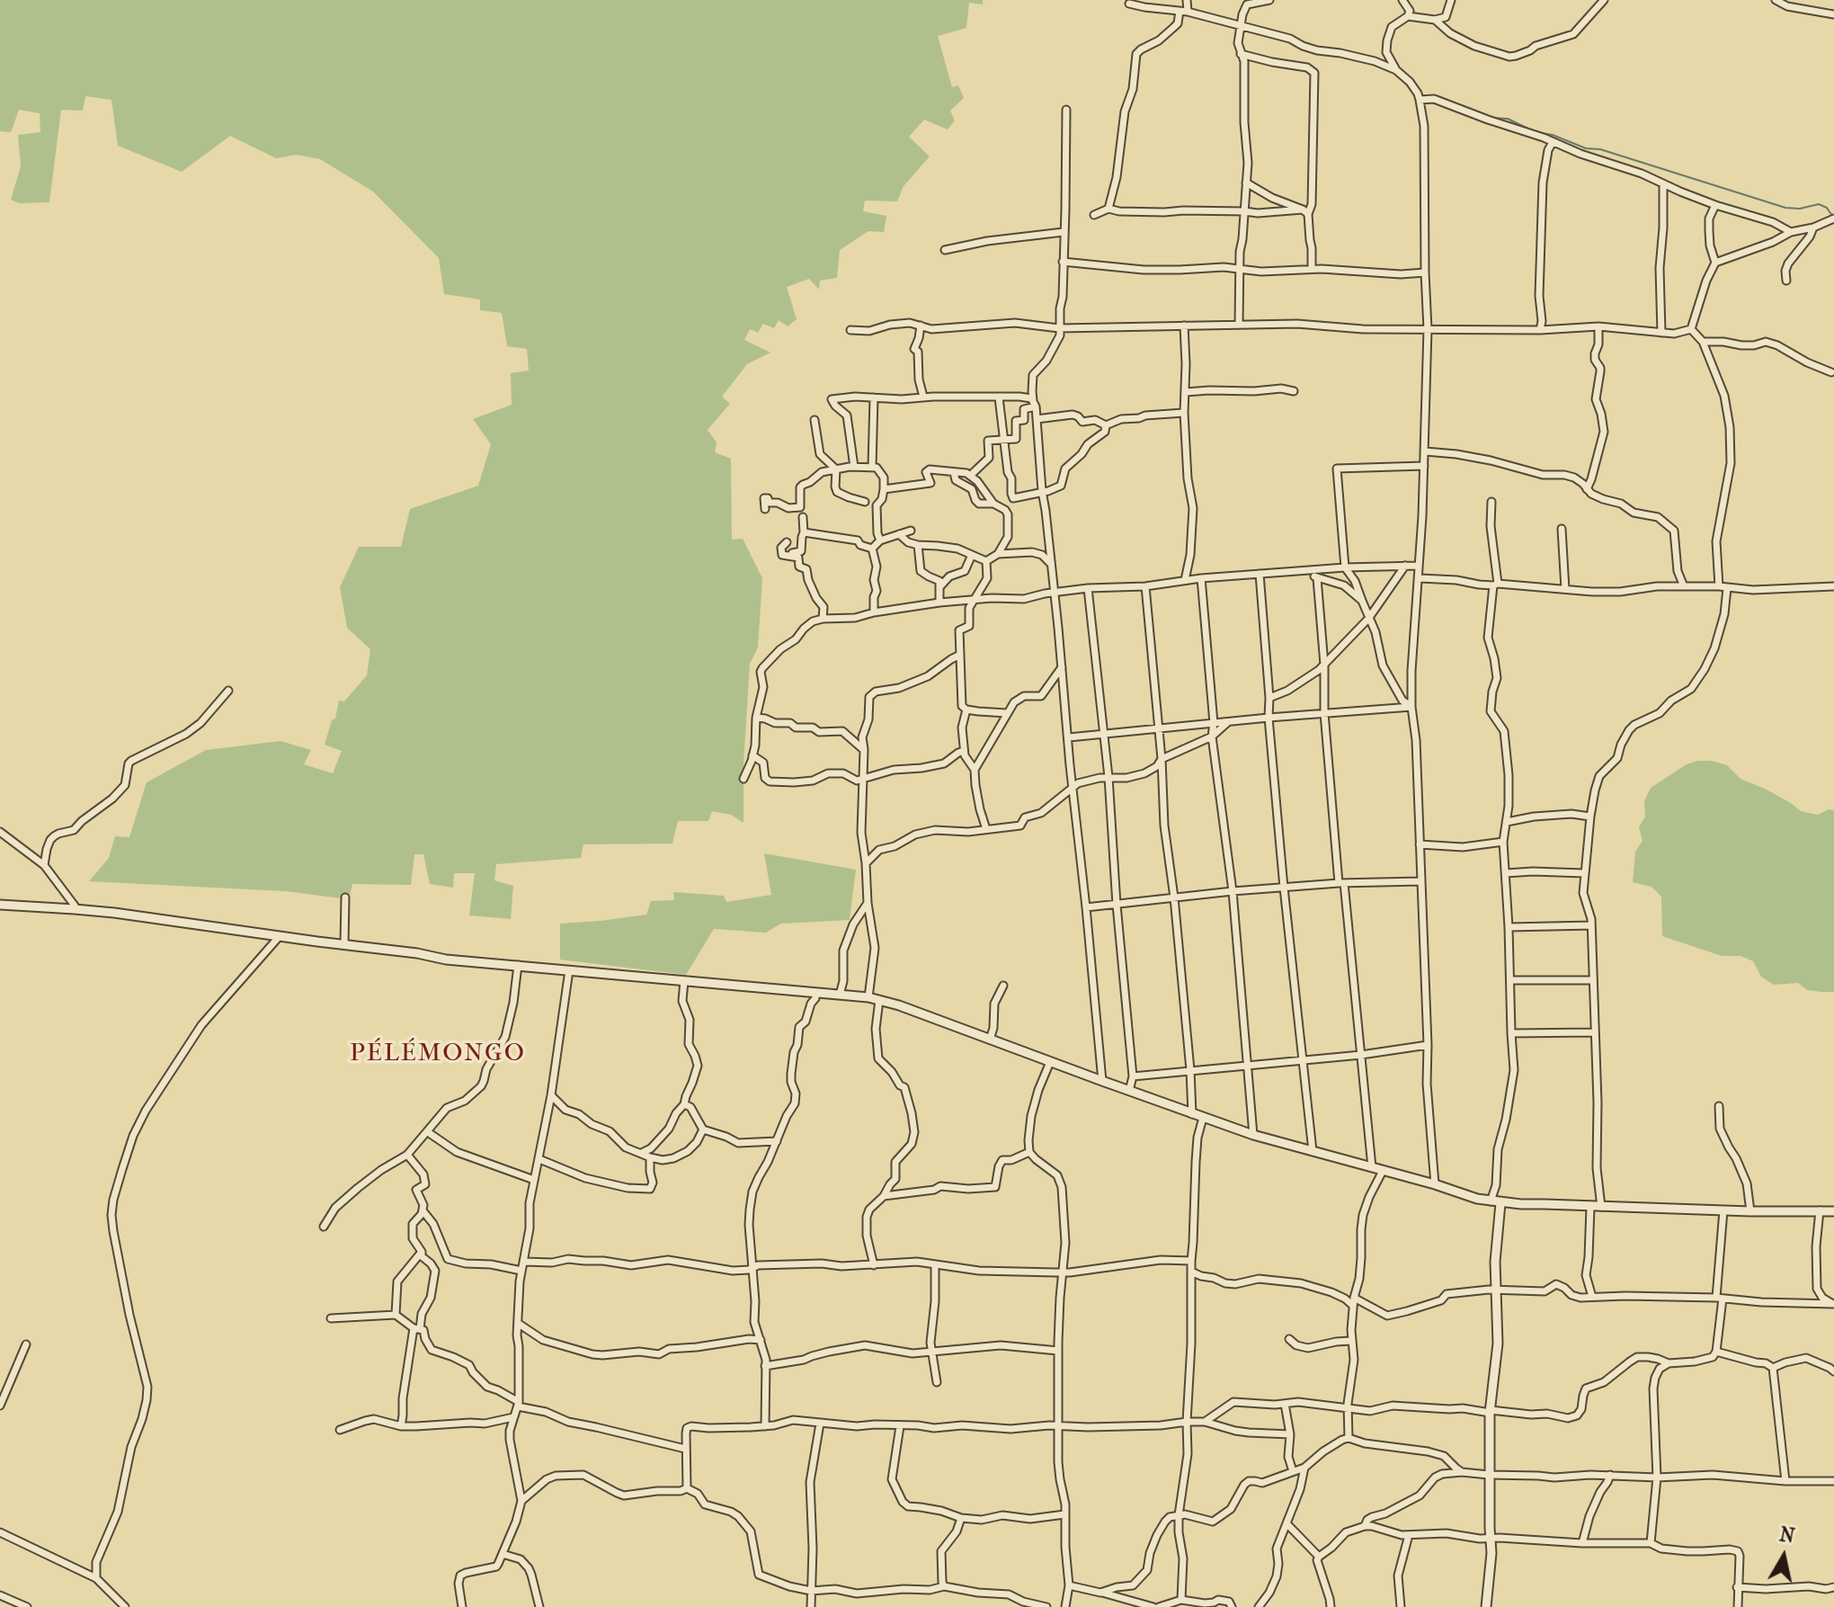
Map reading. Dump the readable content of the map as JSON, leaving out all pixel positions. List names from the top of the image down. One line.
{"districts":["PÉLÉMONGO"],"north":"top"}
